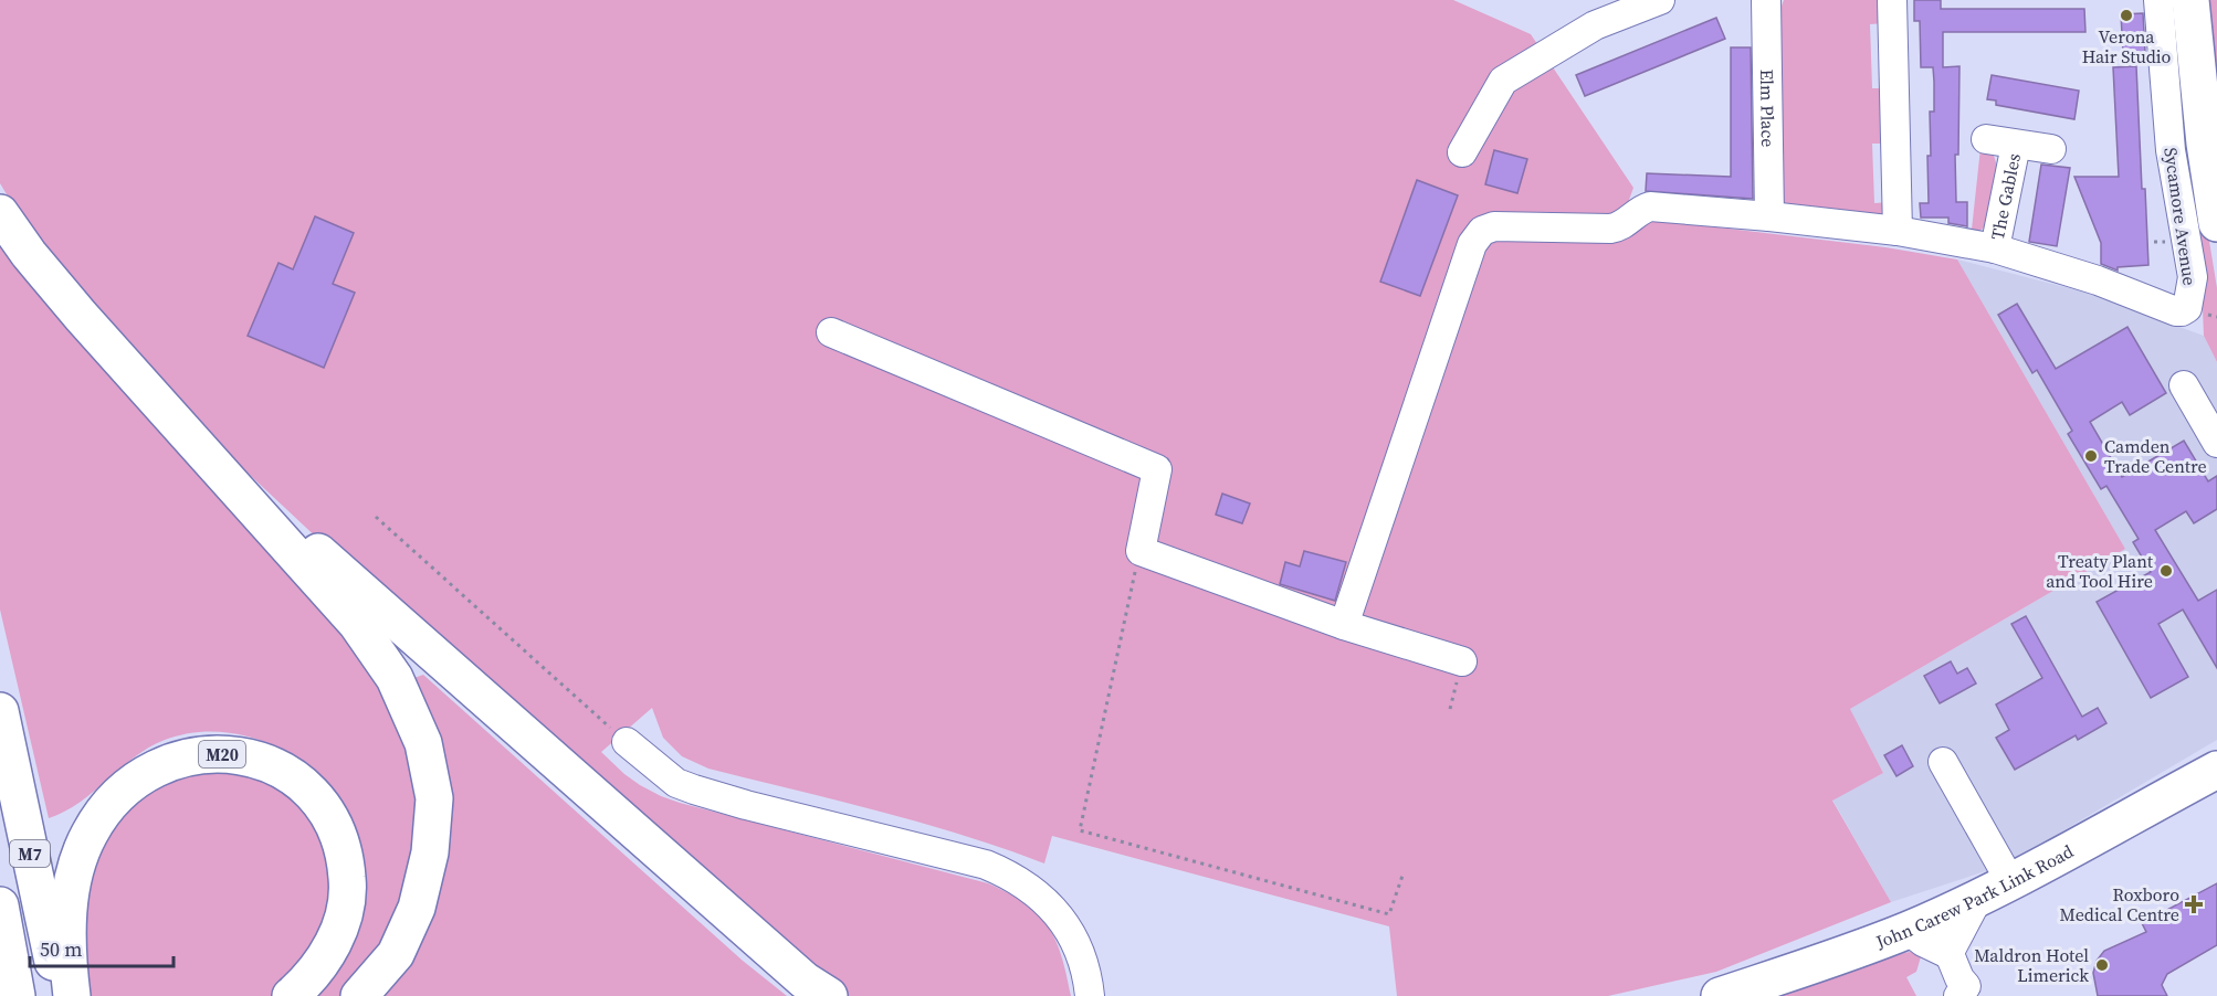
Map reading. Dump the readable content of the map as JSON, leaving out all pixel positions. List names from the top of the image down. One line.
{"streets":{"main road":["M20","M7","John Carew Park Link Road"],"street":["Elm Place","The Gables","Sycamore Avenue"]},"crossings":[["The Gables","Sycamore Avenue"]],"places":{"other":["Verona Hair Studio","Camden Trade Centre","Treaty Plant and Tool Hire","Maldron Hotel Limerick"],"health":["Roxboro Medical Centre"]},"scale_bar":"50 m"}
